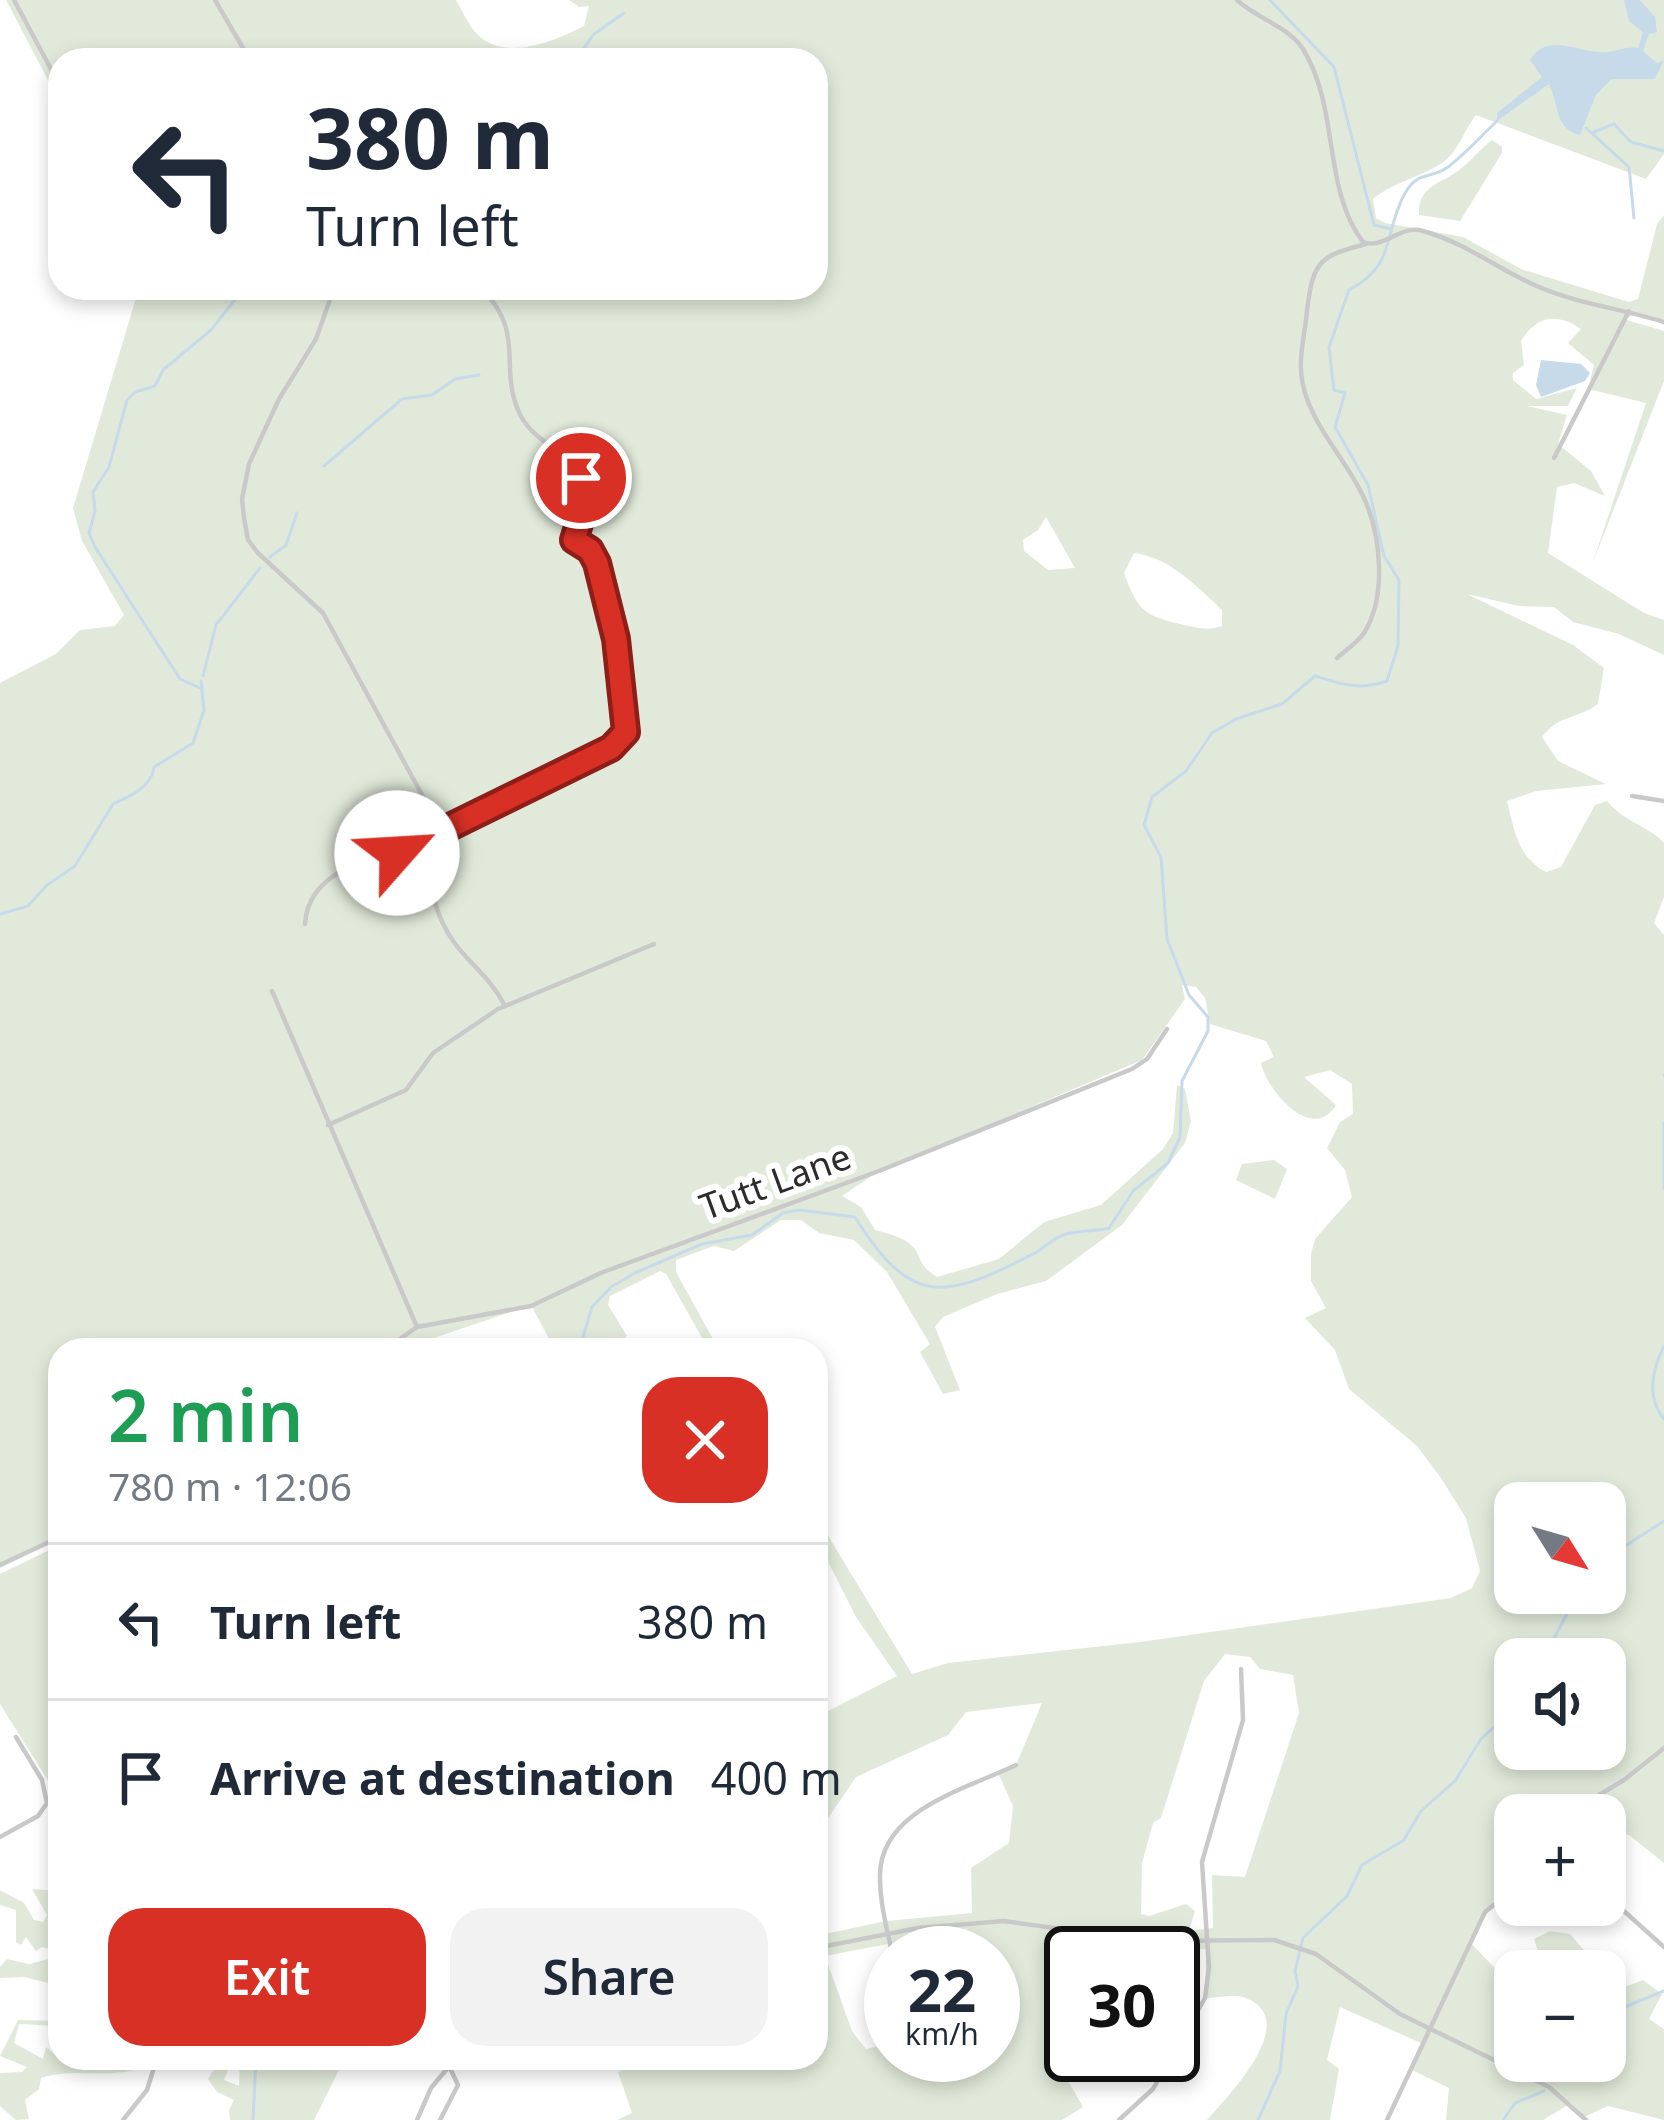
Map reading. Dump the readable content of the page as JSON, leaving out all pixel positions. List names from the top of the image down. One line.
{"streets":{"street":["Tutt Lane"]},"north":"bottom right","page":{"turn":["380 m","Turn left"],"heading":["2 min","780 m · 12:06"],"map_buttons":["+","−"],"list":[{"name":"Turn left","value":"380 m"},{"name":"Arrive at destination","value":"400 m"}],"buttons":["Exit","Share"],"speed":"22 km/h","limit":"30"}}
